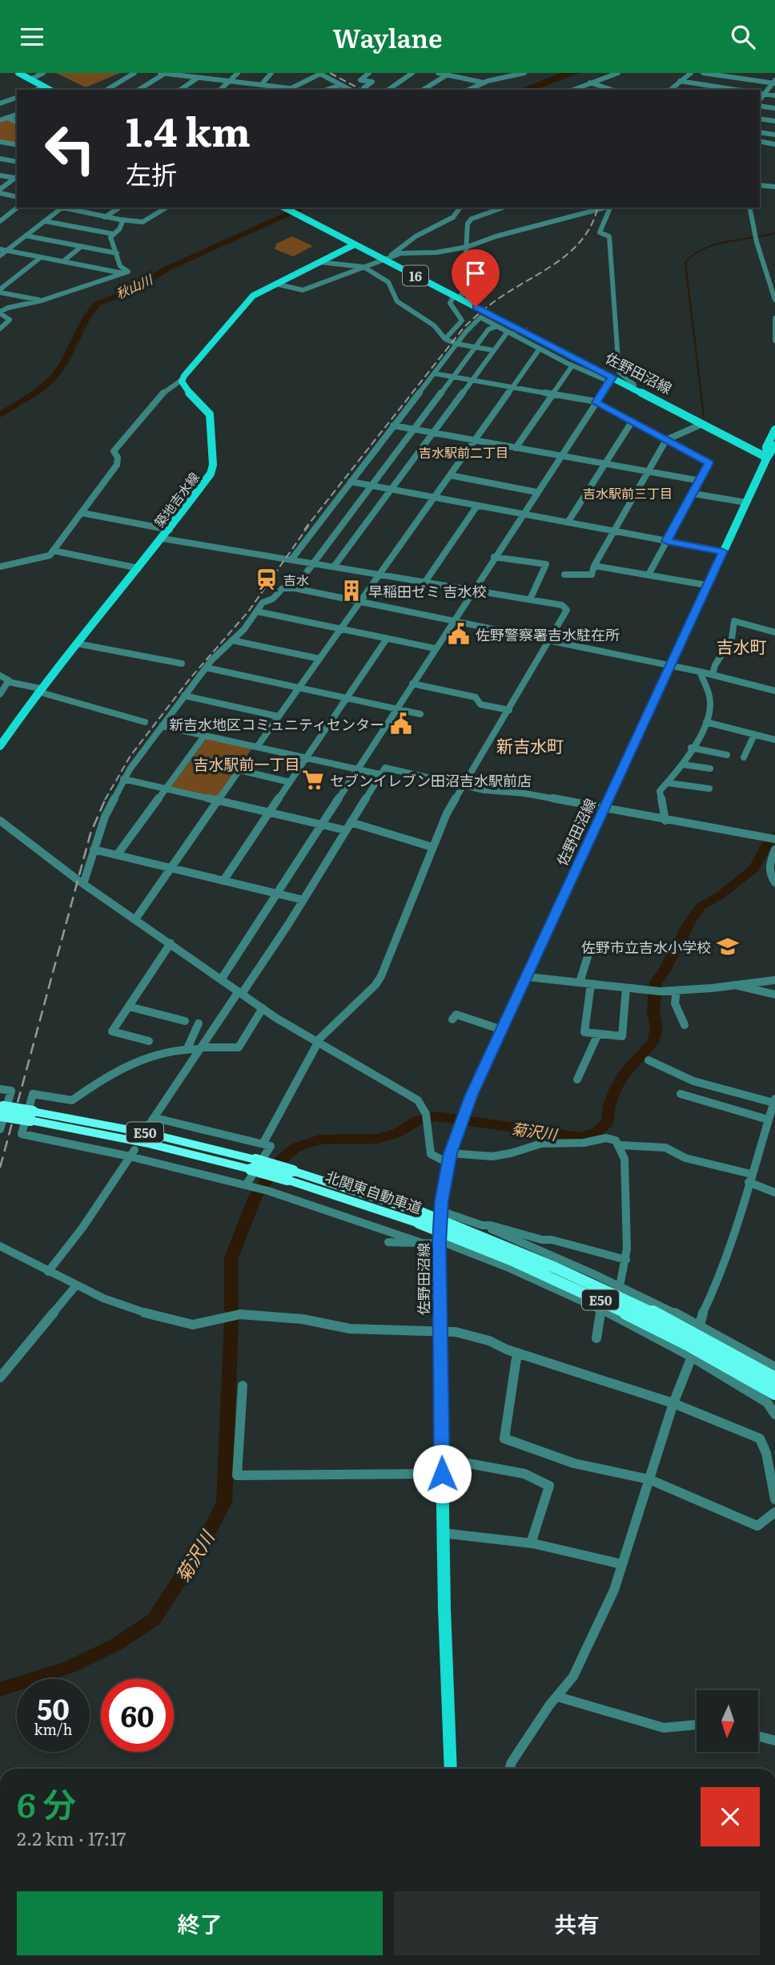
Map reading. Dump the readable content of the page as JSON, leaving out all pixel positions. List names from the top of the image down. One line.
{"streets":{"highway":["E50","北関東自動車道"],"main road":["16","佐野田沼線","築地吉水線"]},"districts":["吉水駅前二丁目","吉水駅前三丁目","吉水町","新吉水町","吉水駅前一丁目"],"water":["秋山川","菊沢川"],"places":{"station":["吉水"],"building":["早稲田ゼミ 吉水校"],"public building":["佐野警察署吉水駐在所","新吉水地区コミュニティセンター"],"supermarket":["セブンイレブン田沼吉水駅前店"],"school or university":["佐野市立吉水小学校"]},"north":"bottom","page":{"header":"Waylane","turn":["1.4 km","左折"],"speed":"50 km/h","limit":"60","heading":["6 分","2.2 km · 17:17"],"buttons":["終了","共有"]}}
